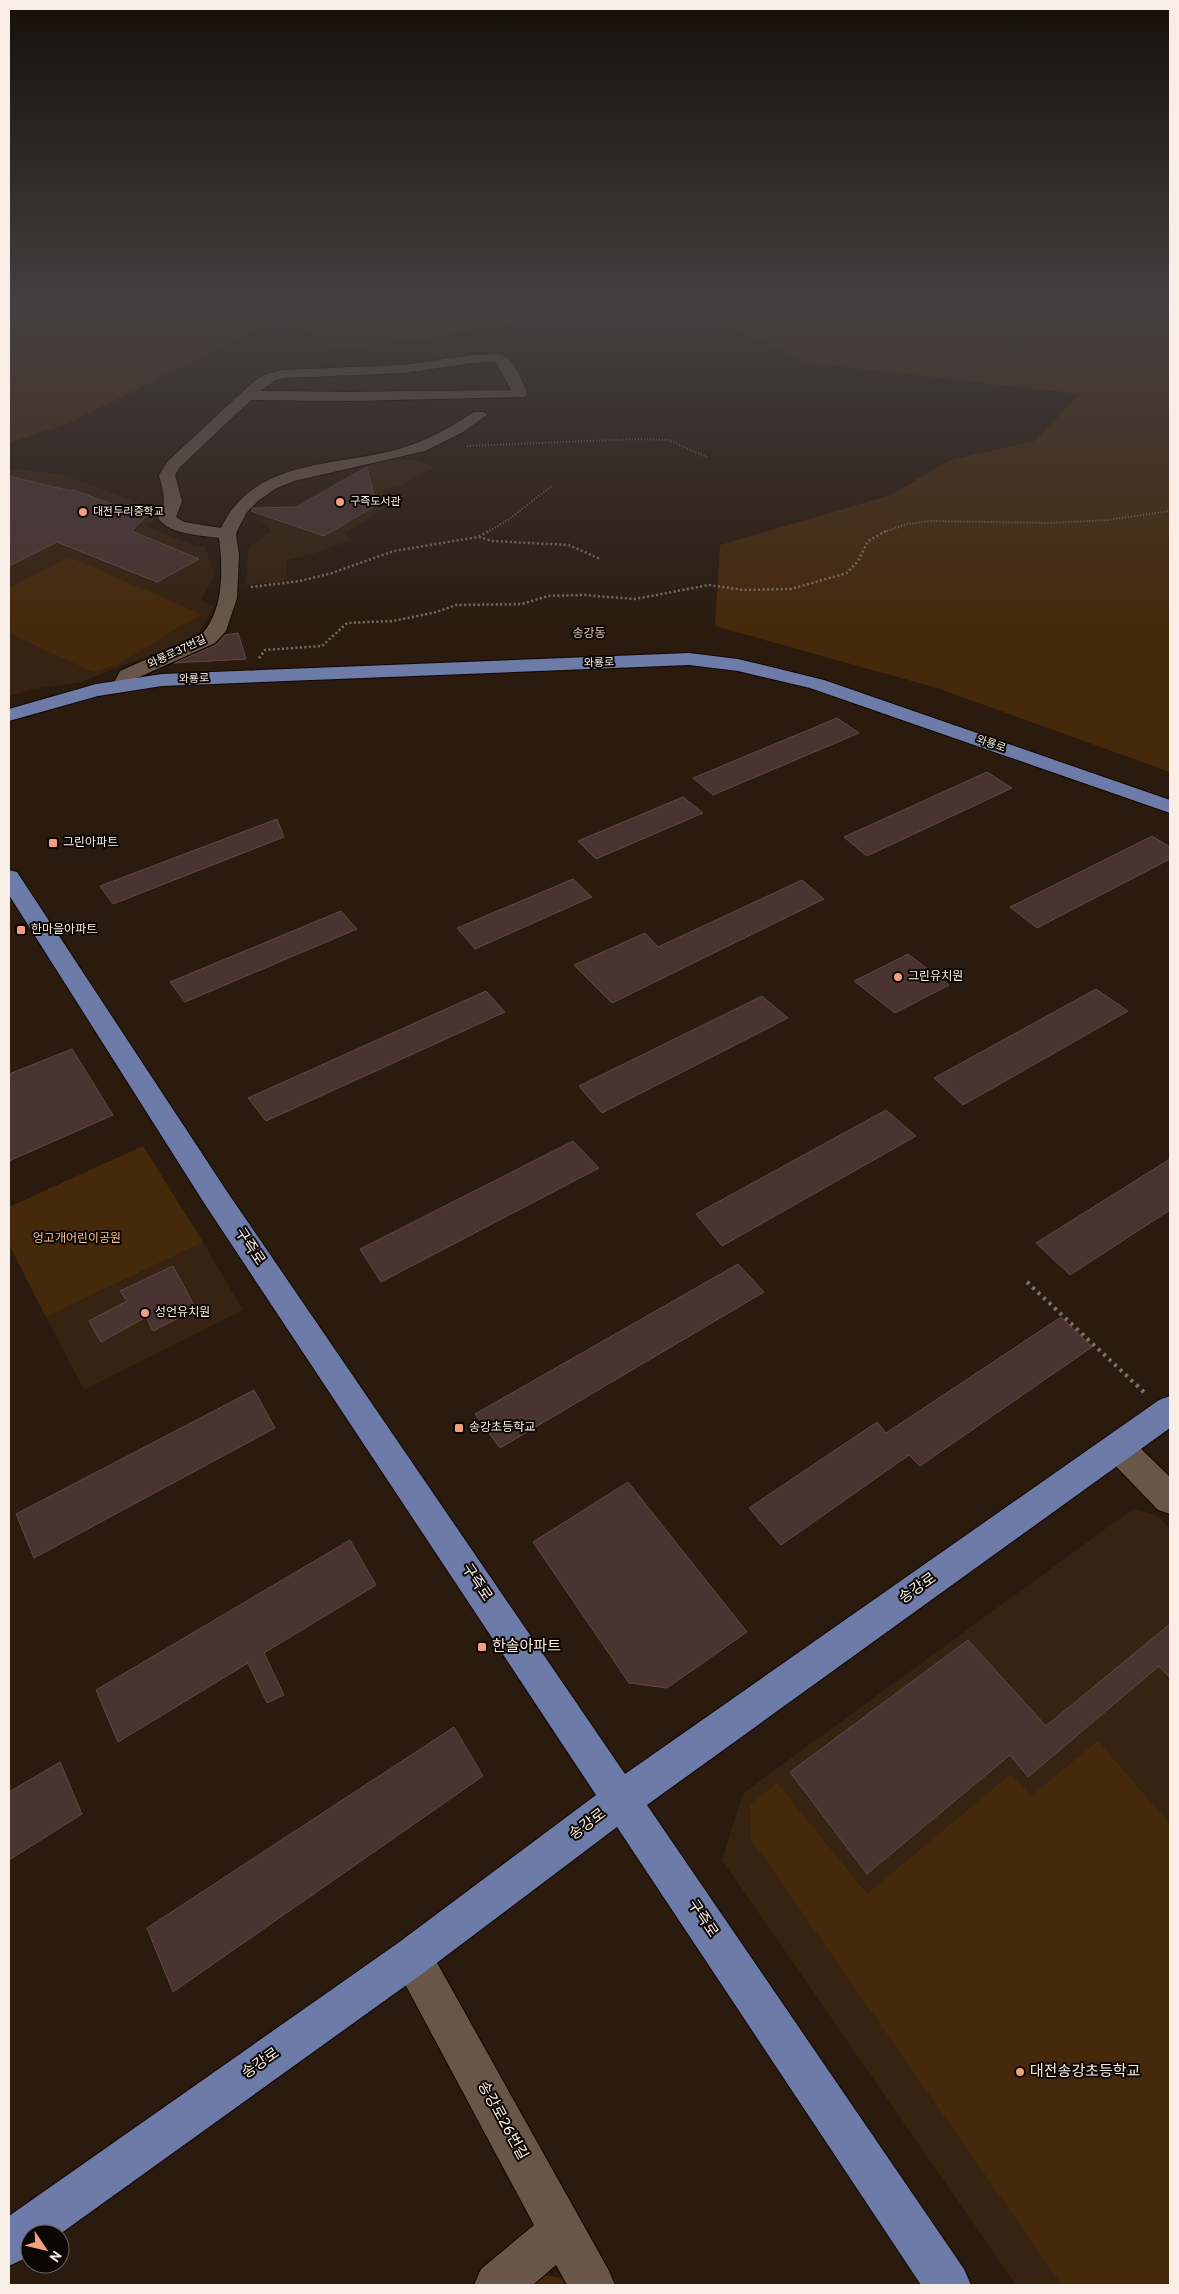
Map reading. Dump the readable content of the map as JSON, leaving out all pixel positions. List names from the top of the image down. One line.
{"streets":{"main road":["와룡로","구즉로","송강로"],"street":["와룡로37번길","송강로26번길"]},"crossings":[["와룡로37번길","와룡로"],["구즉로","송강로"],["송강로","송강로26번길"]],"districts":["송강동"],"parks":["엉고개어린이공원"],"places":{"other":["구즉도서관","대전두리중학교","그린유치원","성언유치원","대전송강초등학교"],"transit":["그린아파트","한마을아파트","송강초등학교","한솔아파트"]},"north":"bottom right"}
